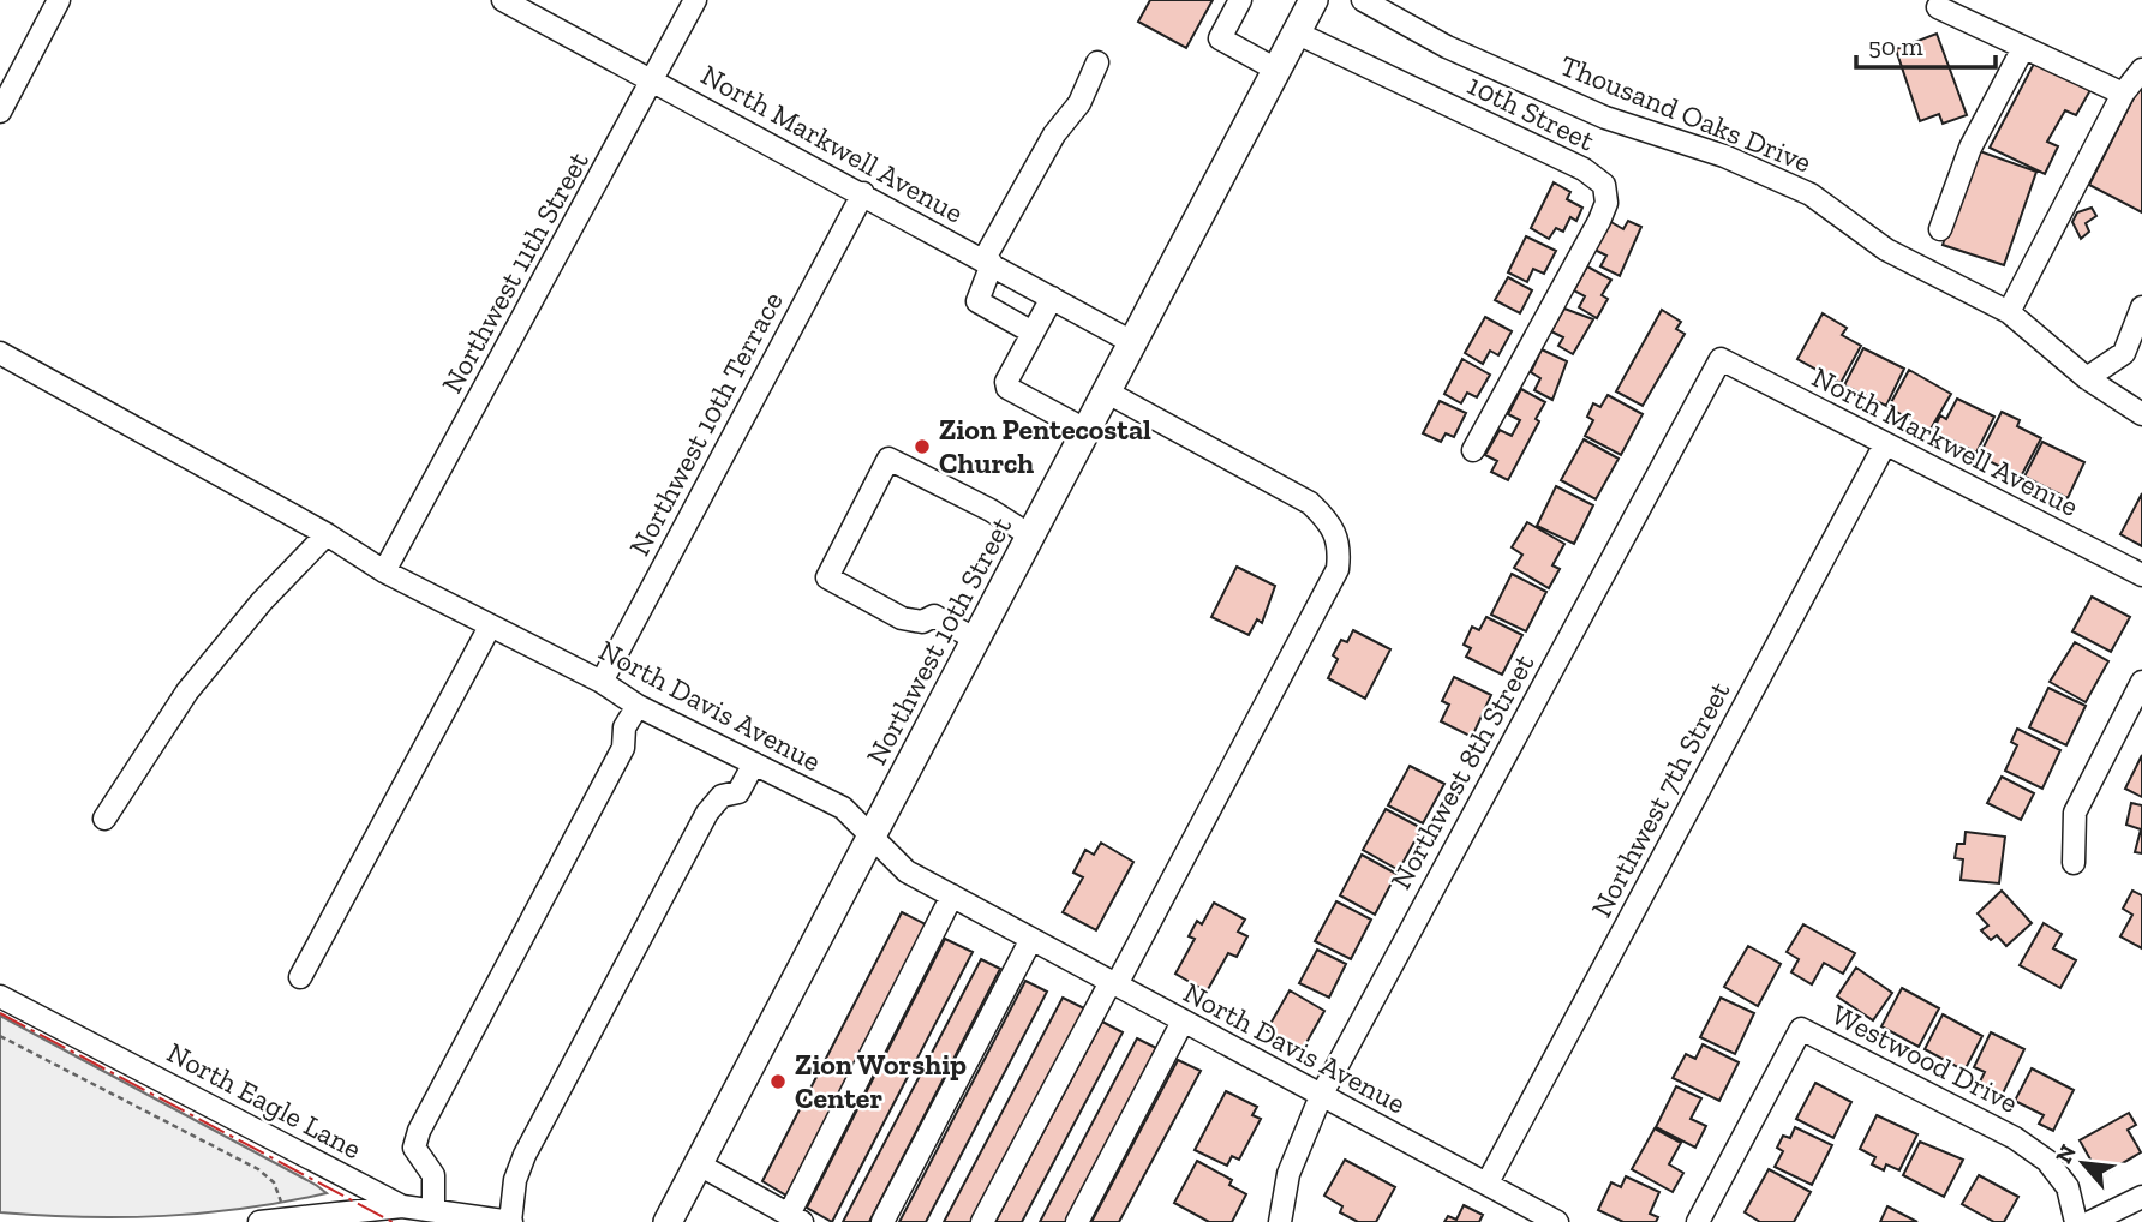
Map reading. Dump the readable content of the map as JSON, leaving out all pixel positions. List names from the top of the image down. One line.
{"streets":{"main road":["Northwest 10th Street"],"street":["10th Street","Thousand Oaks Drive","North Markwell Avenue","Northwest 11th Street","Northwest 10th Terrace","North Davis Avenue","Northwest 8th Street","Northwest 7th Street","Westwood Drive","North Eagle Lane"]},"crossings":[["10th Street","Northwest 10th Street"],["North Markwell Avenue","Northwest 11th Street"],["North Markwell Avenue","Northwest 10th Terrace"],["North Markwell Avenue","Northwest 10th Street"],["North Markwell Avenue","Northwest 8th Street"],["North Markwell Avenue","Northwest 7th Street"],["Northwest 11th Street","North Davis Avenue"],["Northwest 10th Terrace","North Davis Avenue"],["Northwest 10th Street","North Davis Avenue"],["North Davis Avenue","Northwest 8th Street"],["North Davis Avenue","Northwest 7th Street"]],"places":["Zion Pentecostal Church","Zion Worship Center"],"scale_bar":"50 m","north":"top left"}
